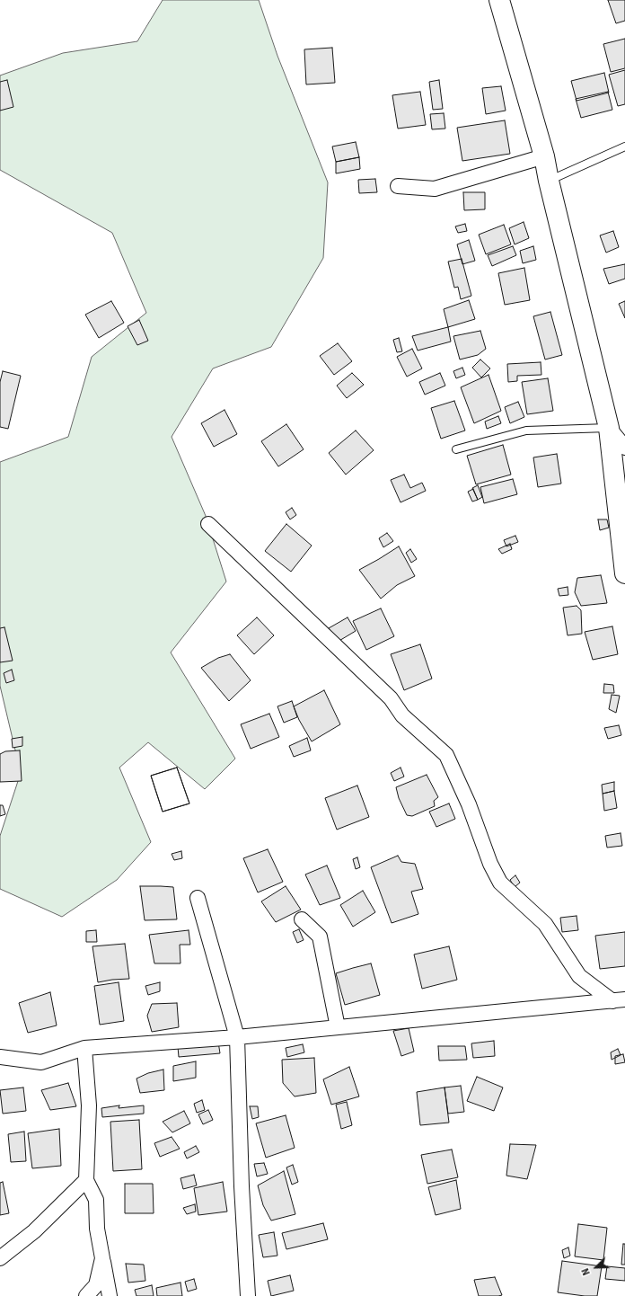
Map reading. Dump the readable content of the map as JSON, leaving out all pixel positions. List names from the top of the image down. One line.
{"north":"bottom left"}
